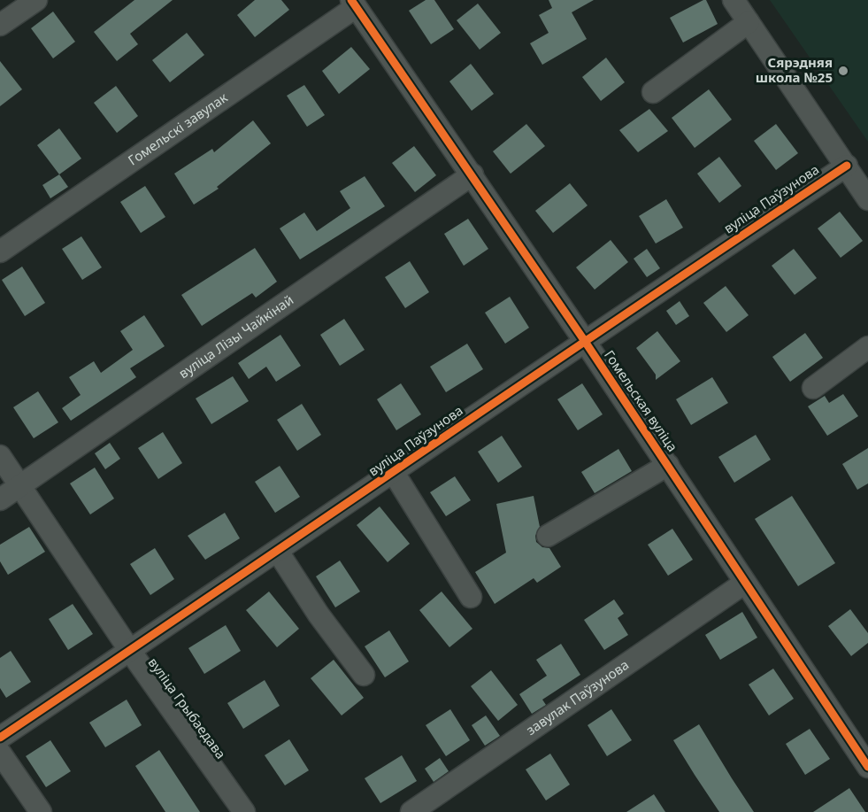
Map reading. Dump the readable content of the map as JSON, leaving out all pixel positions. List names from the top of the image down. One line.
{"streets":{"street":["Гомельскі завулак","вуліца Паўзунова","вуліца Лізы Чайкінай","Гомельская вуліца","завулак Паўзунова","вуліца Грыбаедава"]},"crossings":[["Гомельскі завулак","Гомельская вуліца"],["вуліца Паўзунова","Гомельская вуліца"],["вуліца Паўзунова","вуліца Грыбаедава"],["вуліца Лізы Чайкінай","Гомельская вуліца"],["вуліца Лізы Чайкінай","вуліца Грыбаедава"],["Гомельская вуліца","завулак Паўзунова"]],"places":["Сярэдняя школа №25"]}
